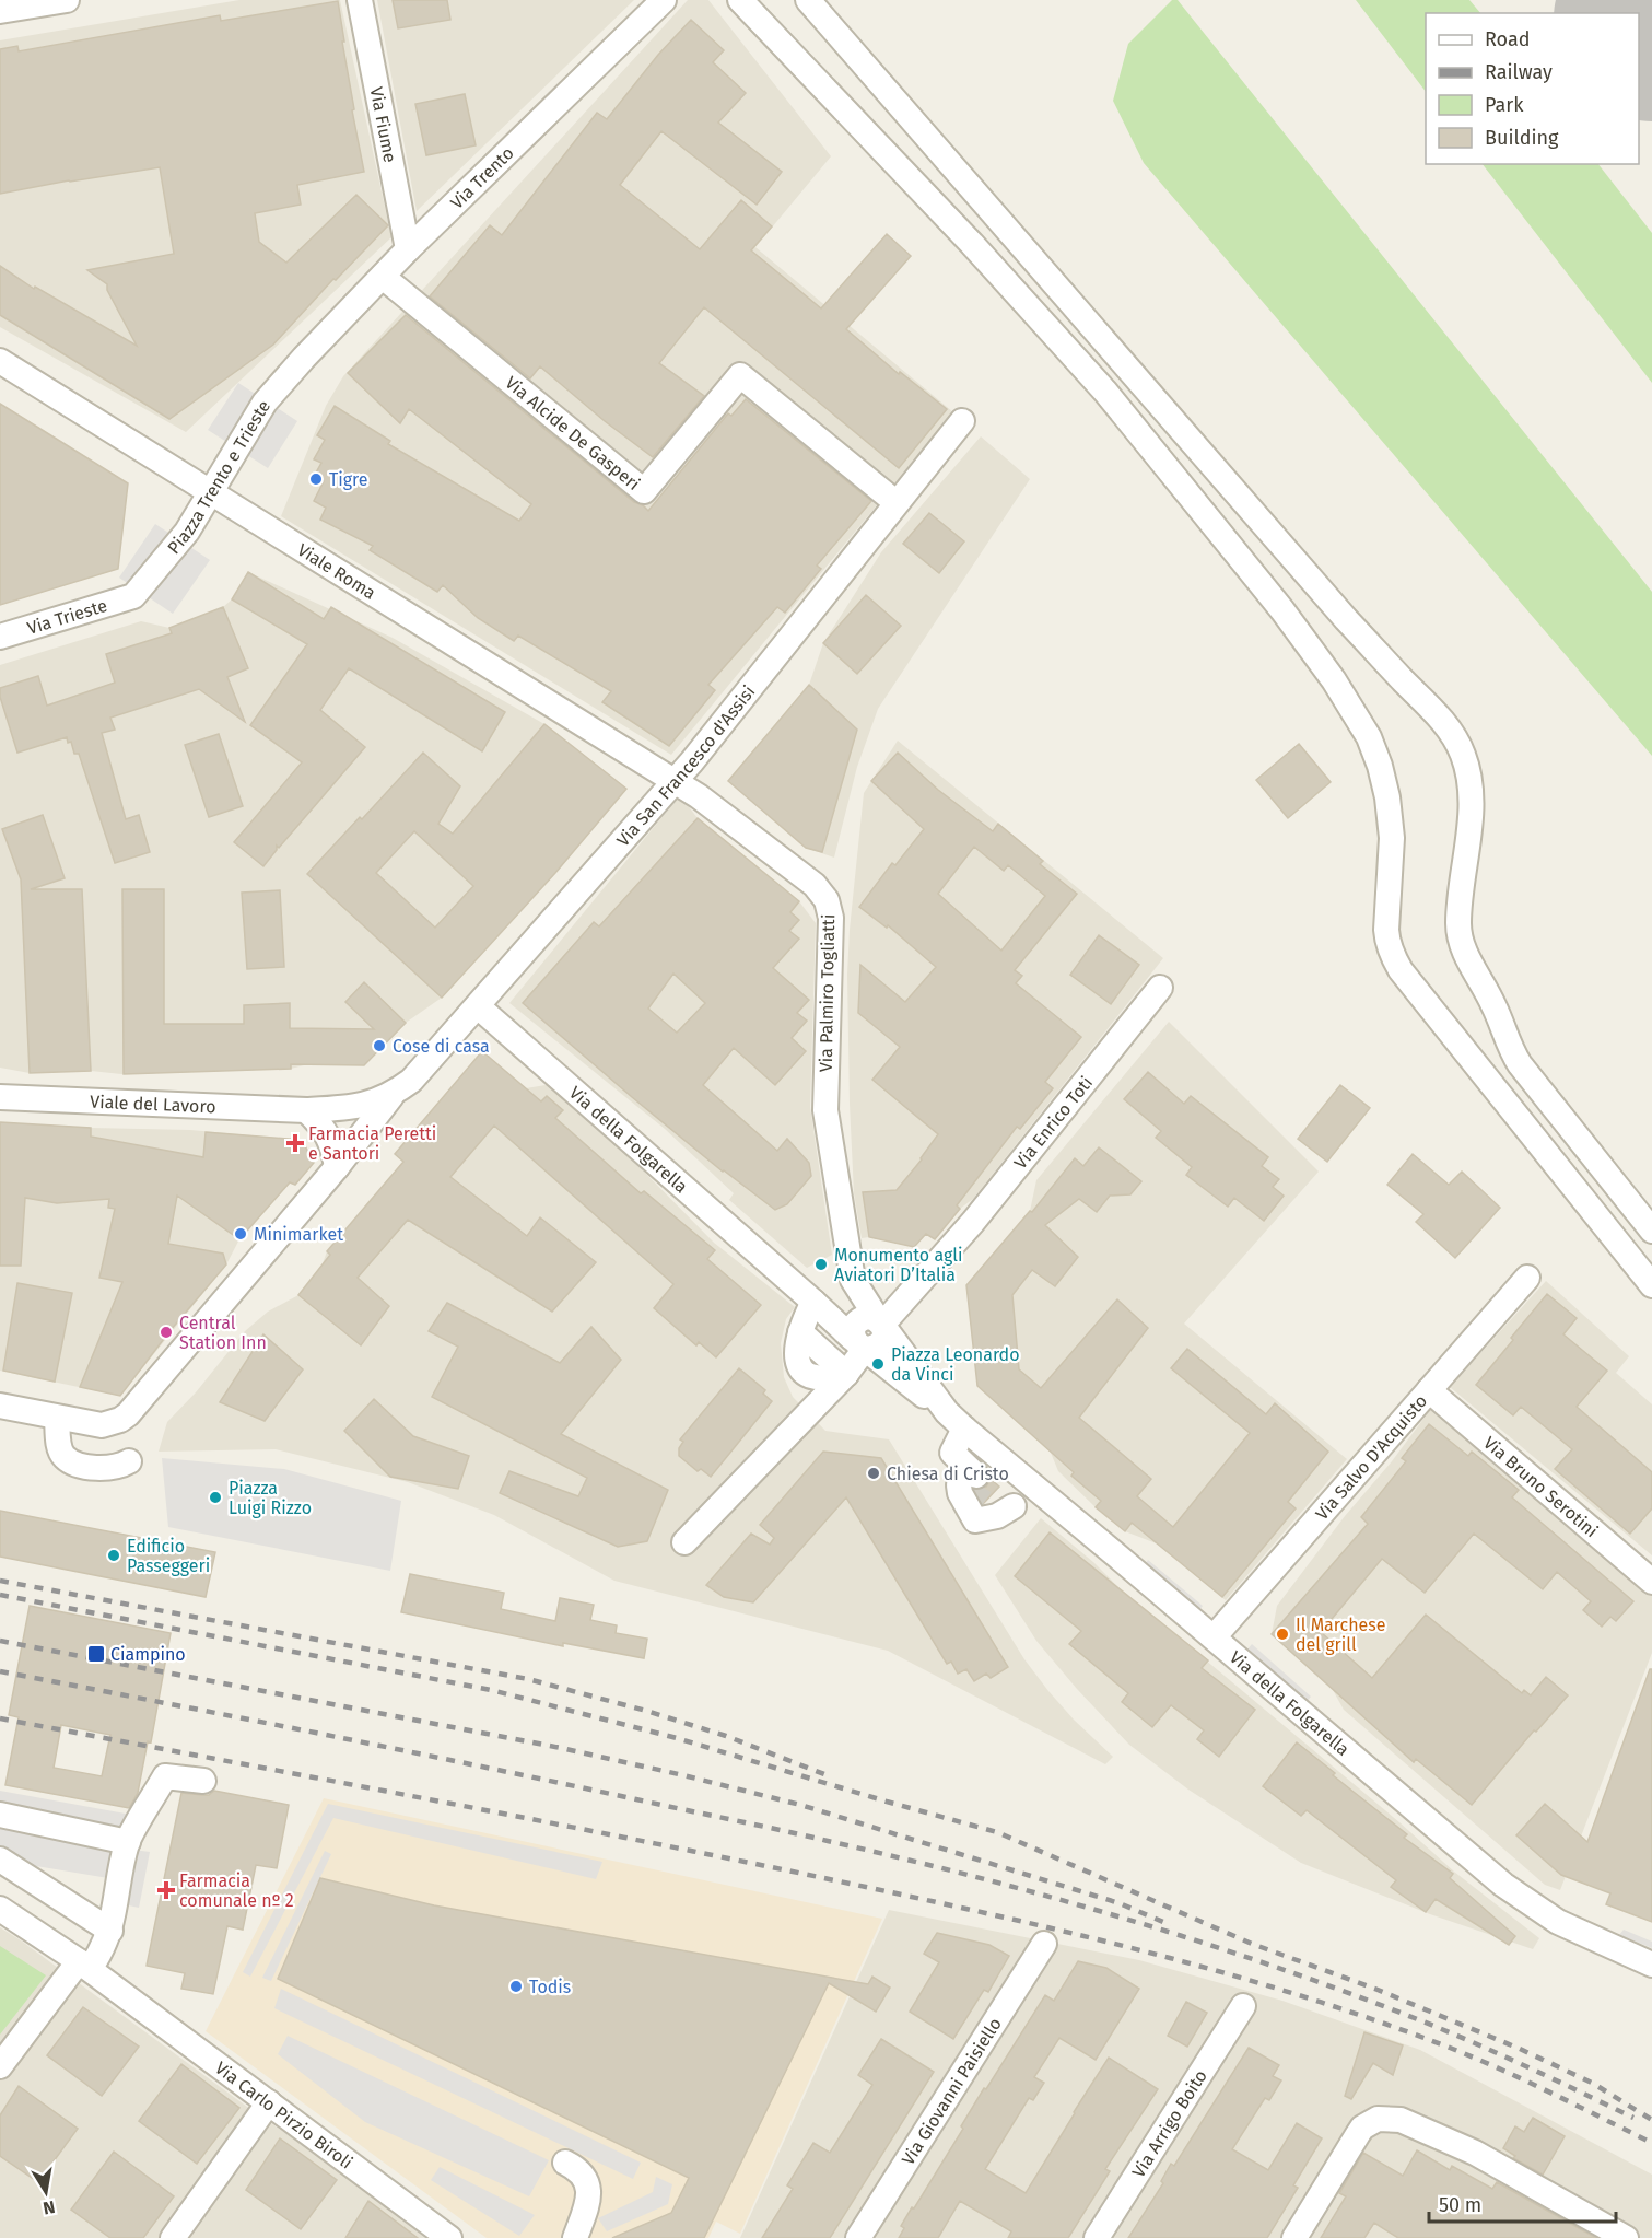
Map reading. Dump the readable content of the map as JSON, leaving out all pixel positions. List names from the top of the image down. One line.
{"streets":{"street":["Via Fiume","Via Trento","Via Alcide De Gasperi","Piazza Trento e Trieste","Viale Roma","Via Trieste","Via San Francesco d'Assisi","Via Palmiro Togliatti","Viale del Lavoro","Via Enrico Toti","Via della Folgarella","Via Salvo D'Acquisto","Via Bruno Serotini","Via Giovanni Paisiello","Via Carlo Pirzio Biroli","Via Arrigo Boito"]},"crossings":[["Via Fiume","Via Trento"],["Via Trento","Via Alcide De Gasperi"],["Via Trento","Piazza Trento e Trieste"],["Via Alcide De Gasperi","Via San Francesco d'Assisi"],["Piazza Trento e Trieste","Viale Roma"],["Piazza Trento e Trieste","Via Trieste"],["Viale Roma","Via San Francesco d'Assisi"],["Viale Roma","Via Palmiro Togliatti"],["Via San Francesco d'Assisi","Via Palmiro Togliatti"],["Via San Francesco d'Assisi","Viale del Lavoro"],["Via San Francesco d'Assisi","Via della Folgarella"],["Via della Folgarella","Via Salvo D'Acquisto"],["Via Salvo D'Acquisto","Via Bruno Serotini"]],"places":{"other":["Tigre","Cose di casa","Minimarket","Monumento agli Aviatori D’Italia","Central Station Inn","Piazza Leonardo da Vinci","Chiesa di Cristo","Piazza Luigi Rizzo","Edificio Passeggeri","Il Marchese del grill","Todis"],"health":["Farmacia Peretti e Santori","Farmacia comunale nº 2"],"transit":["Ciampino"]},"legend":["Road","Railway","Park","Building"],"scale_bar":"50 m","north":"bottom"}
